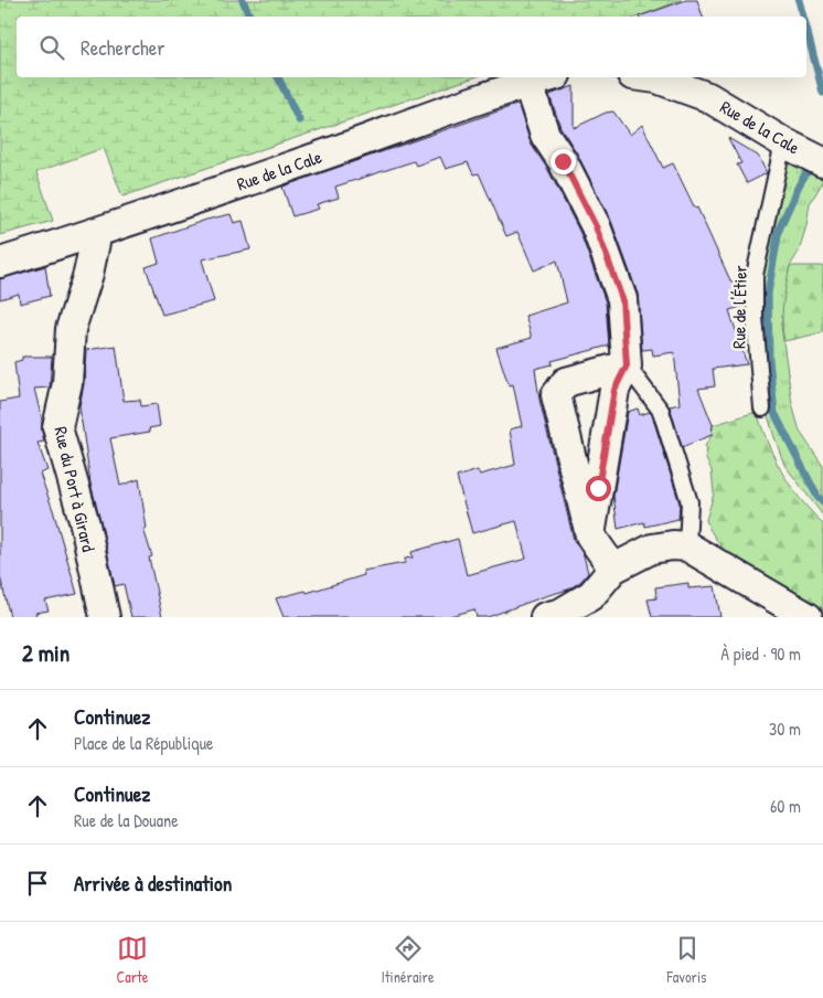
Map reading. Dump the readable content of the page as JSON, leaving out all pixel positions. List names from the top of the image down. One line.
{"streets":{"street":["Rue de la Cale","Rue du Port à Girard"],"lane":["Rue de l'Étier"]},"crossings":[["Rue de la Cale","Rue de l'Étier"],["Rue de la Cale","Rue du Port à Girard"]],"page":{"search":"Rechercher","heading":["2 min","À pied · 90 m"],"list":[["Continuez","Place de la République","30 m"],["Continuez","Rue de la Douane","60 m"],"Arrivée à destination"],"nav":["Carte","Itinéraire","Favoris"]}}
